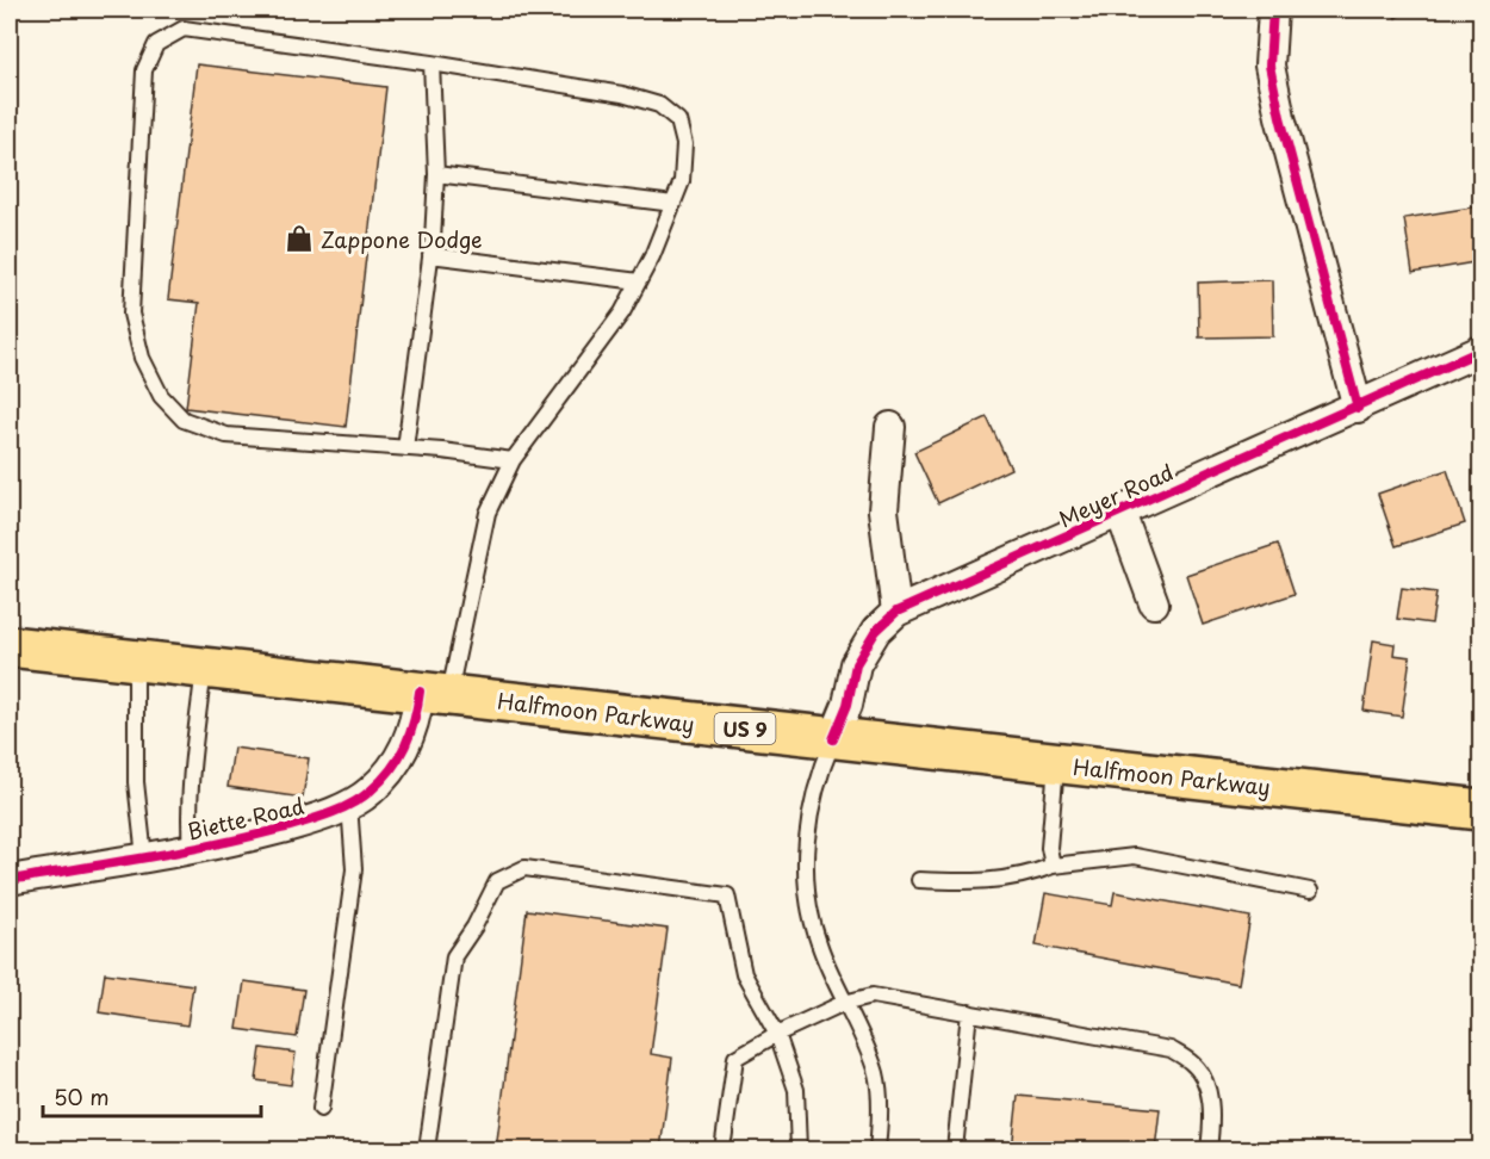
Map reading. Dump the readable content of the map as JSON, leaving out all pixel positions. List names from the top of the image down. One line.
{"streets":{"main road":["Halfmoon Parkway","US 9"],"street":["Meyer Road","Biette Road"]},"crossings":[["Meyer Road","Halfmoon Parkway"],["Halfmoon Parkway","Biette Road"]],"places":{"shop":["Zappone Dodge"]},"scale_bar":"50 m"}
